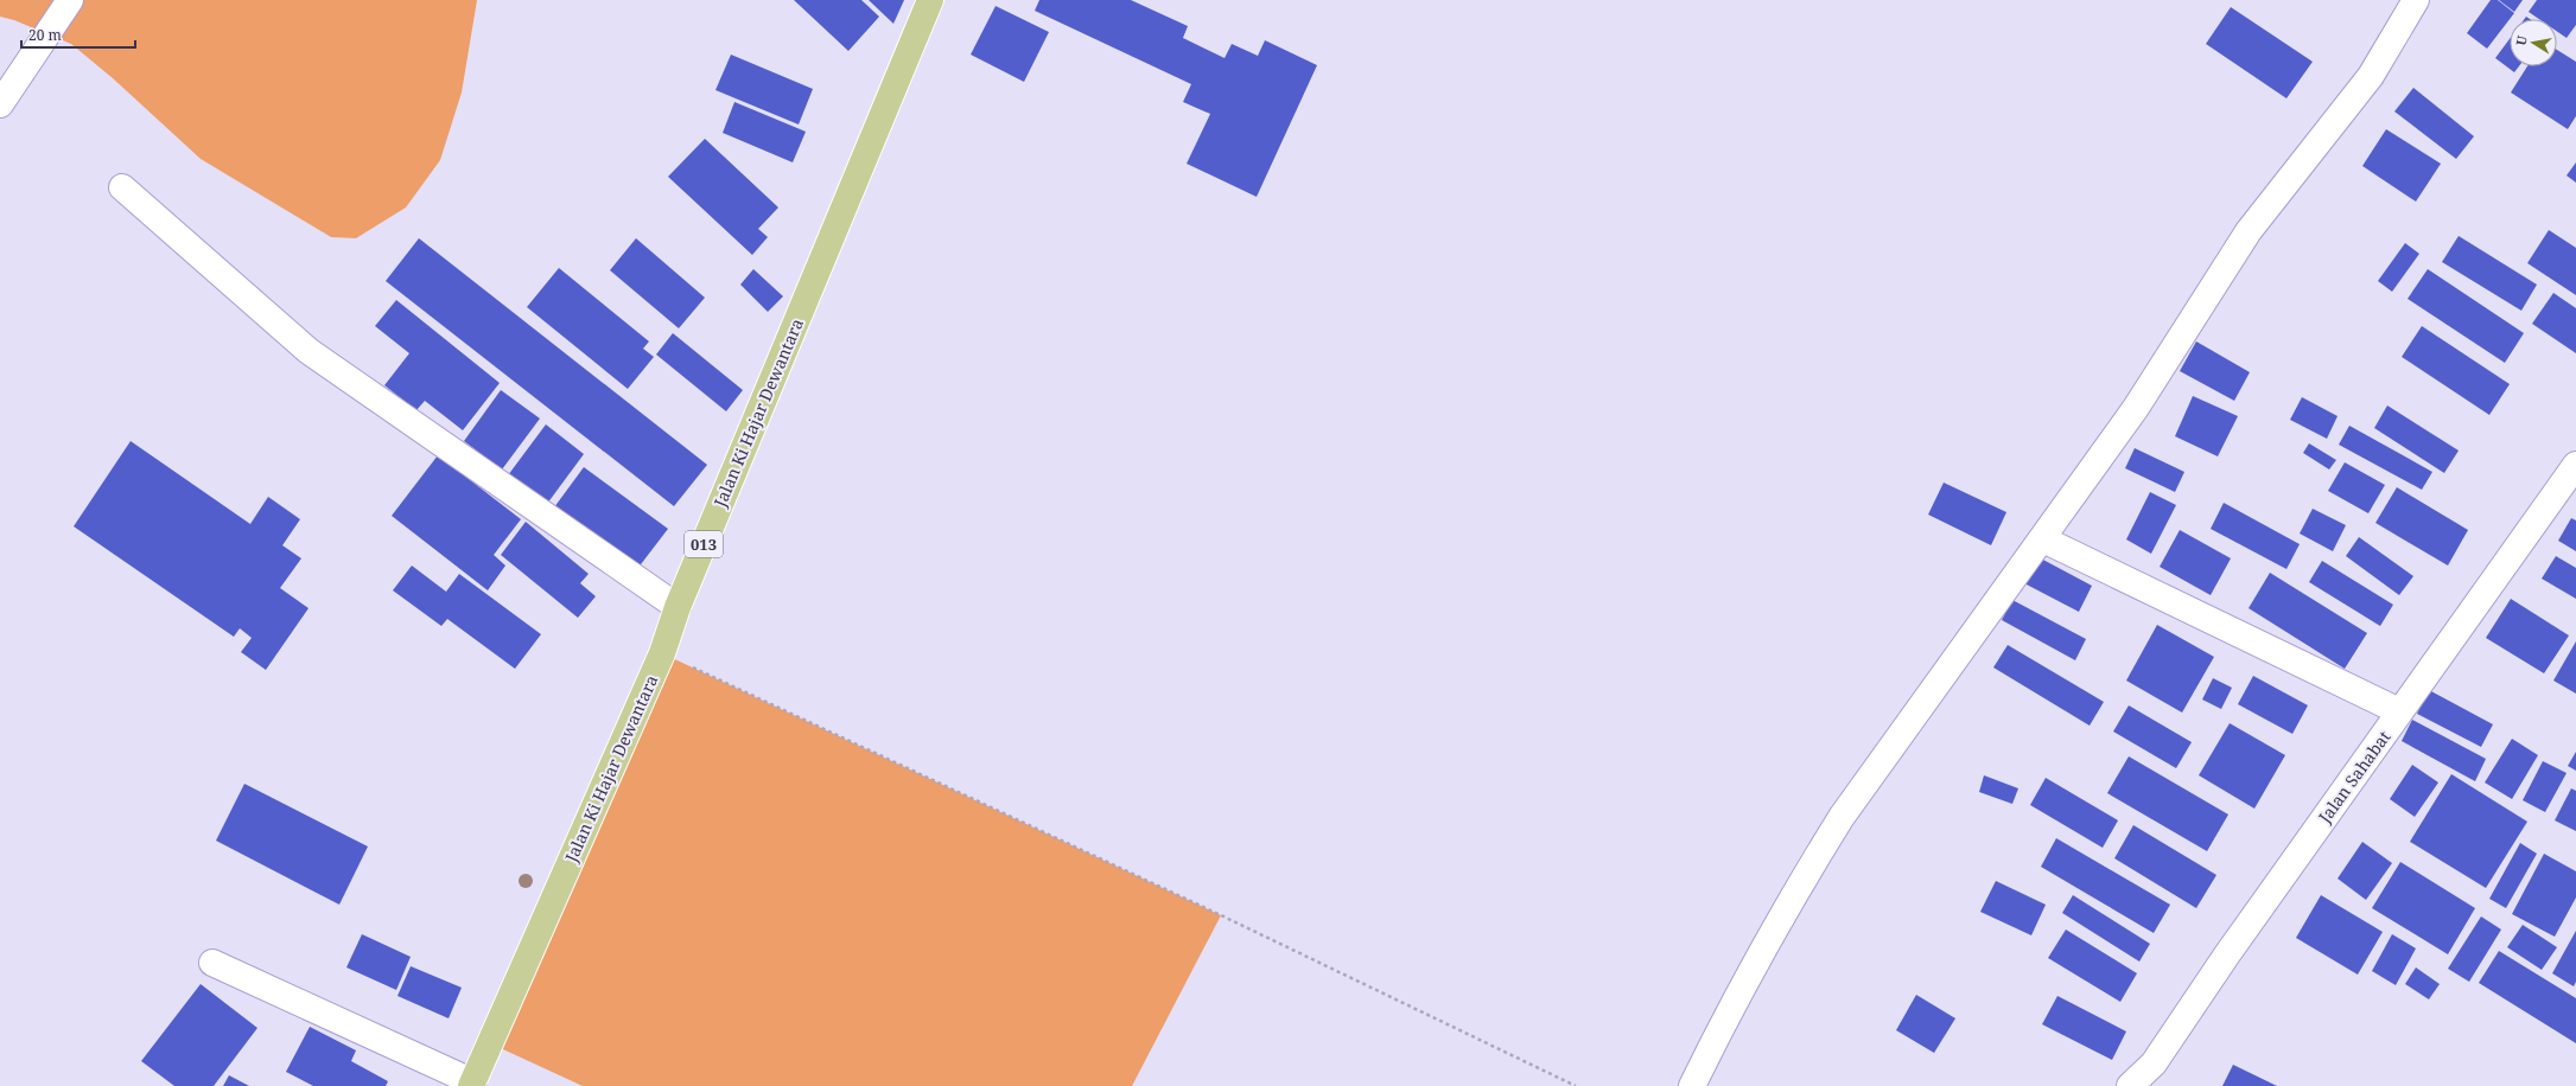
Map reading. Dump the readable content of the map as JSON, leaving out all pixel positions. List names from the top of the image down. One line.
{"streets":{"main road":["Jalan Ki Hajar Dewantara","013"],"street":["Jalan Sahabat"]},"scale_bar":"20 m","north":"left"}
